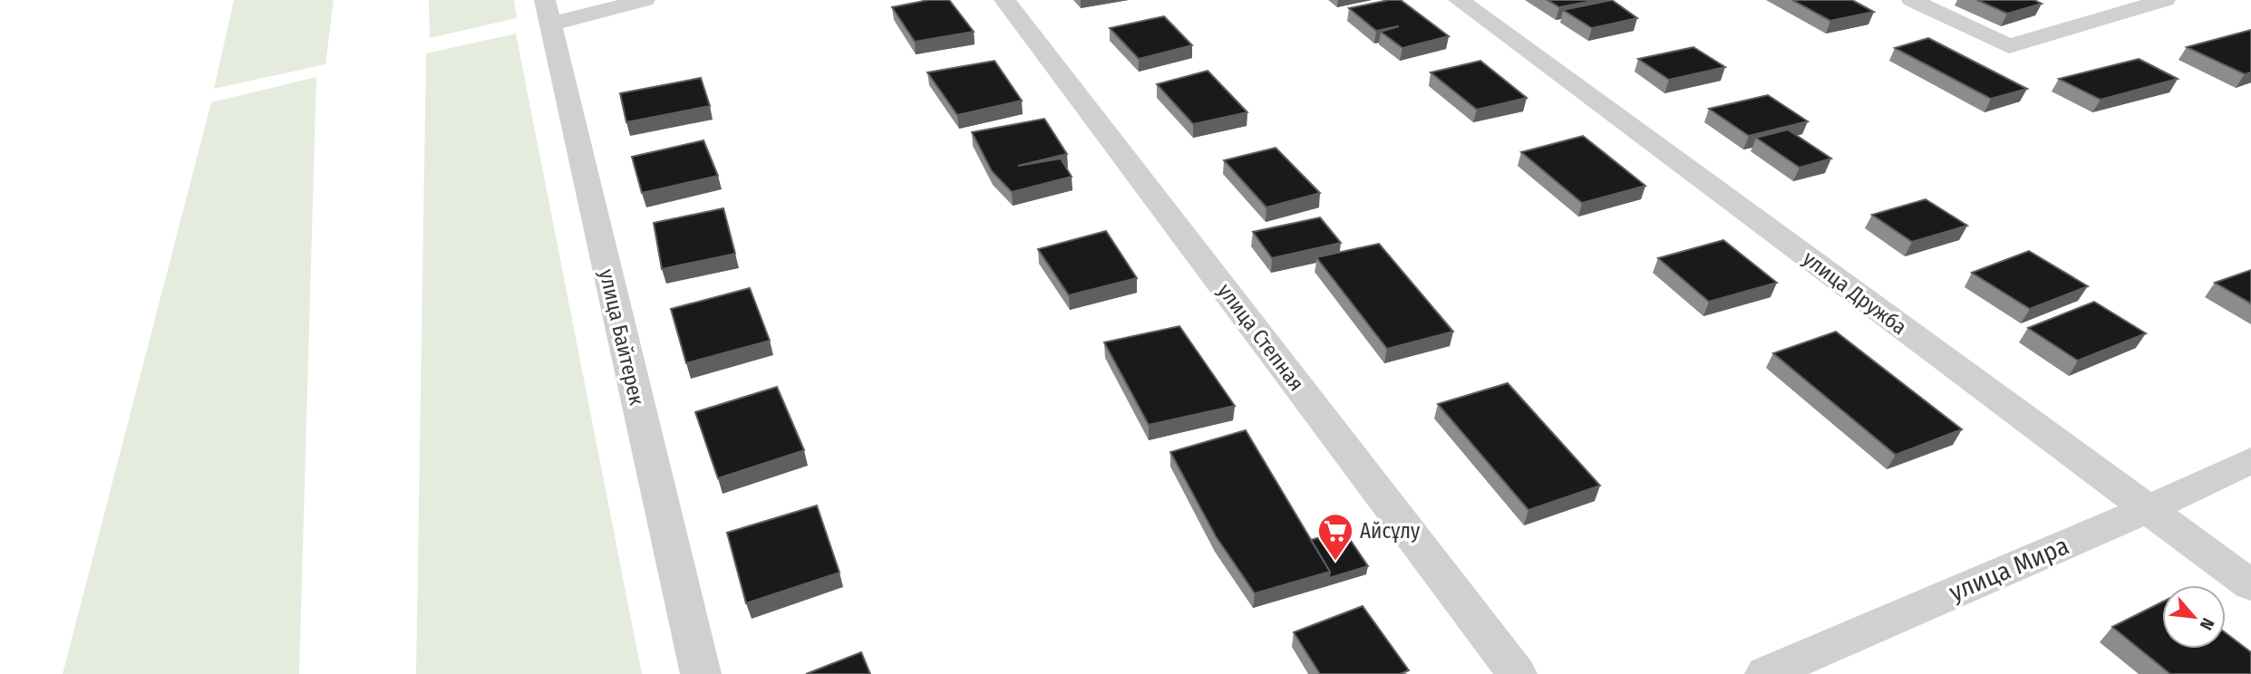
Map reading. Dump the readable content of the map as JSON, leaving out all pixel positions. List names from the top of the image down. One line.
{"streets":{"street":["улица Дружба","улица Байтерек","улица Степная","улица Мира"]},"crossings":[["улица Дружба","улица Мира"]],"places":{"supermarket":["Айсұлу"]},"north":"bottom right"}
